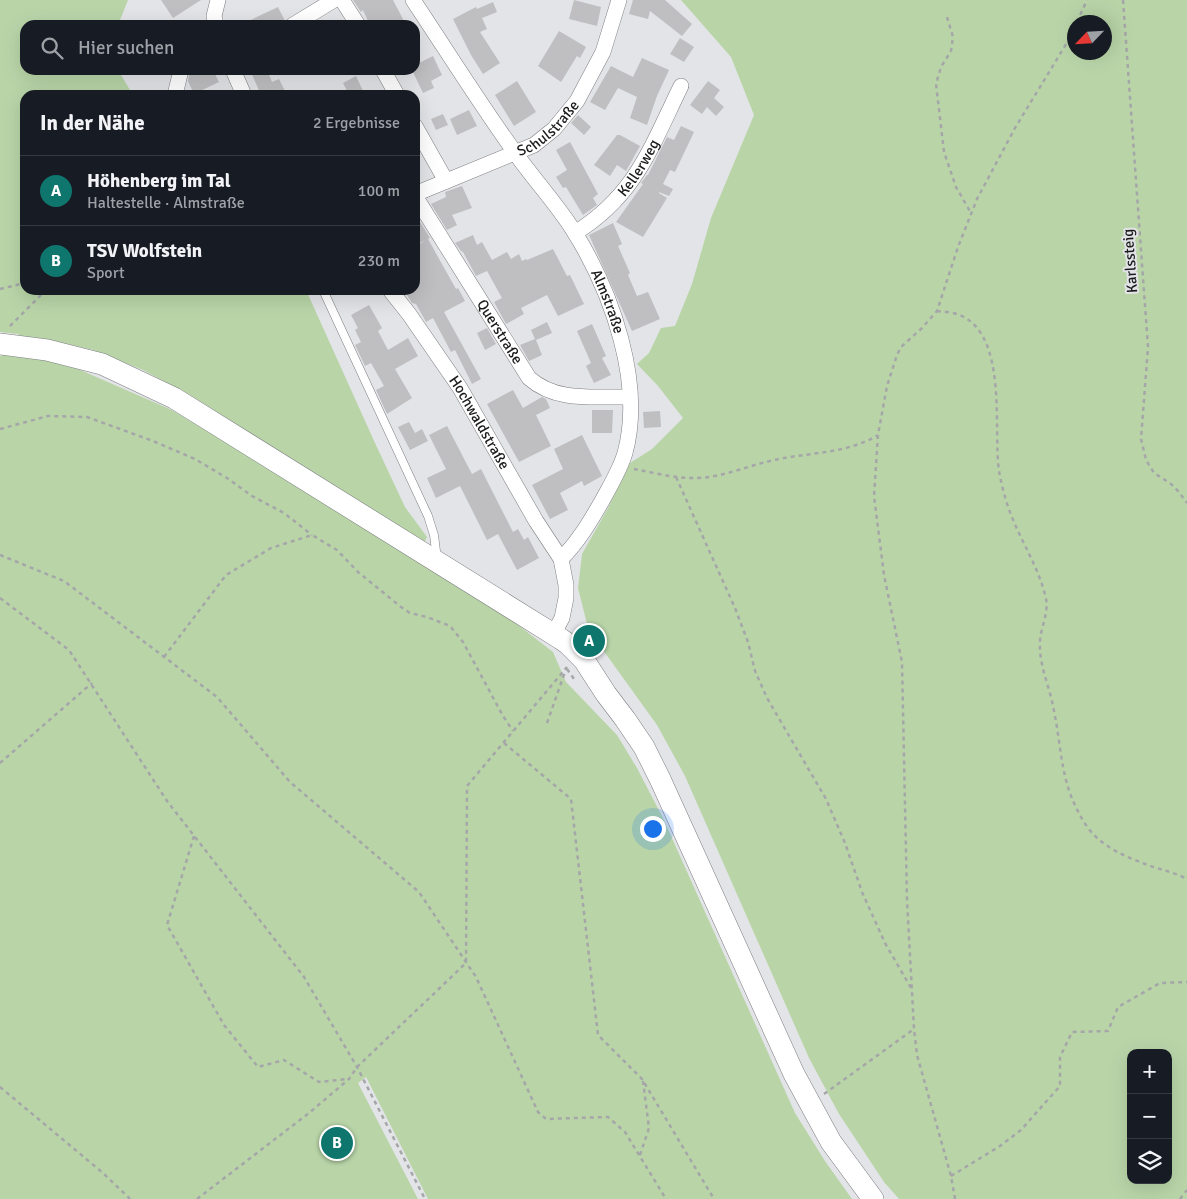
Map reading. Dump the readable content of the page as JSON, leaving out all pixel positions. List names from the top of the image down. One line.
{"streets":{"street":["Schulstraße","Kellerweg","Almstraße","Querstraße","Hochwaldstraße"],"path":["Karlssteig"]},"crossings":[["Schulstraße","Almstraße"],["Kellerweg","Almstraße"],["Almstraße","Querstraße"],["Almstraße","Hochwaldstraße"]],"north":"bottom left","page":{"search":"Hier suchen","heading":["In der Nähe","2 Ergebnisse"],"list":[{"mark":"A","name":"Höhenberg im Tal","note":"Haltestelle · Almstraße","value":"100 m"},{"mark":"B","name":"TSV Wolfstein","note":"Sport","value":"230 m"}],"pins":["A","B"],"map_buttons":["+","−"]}}
